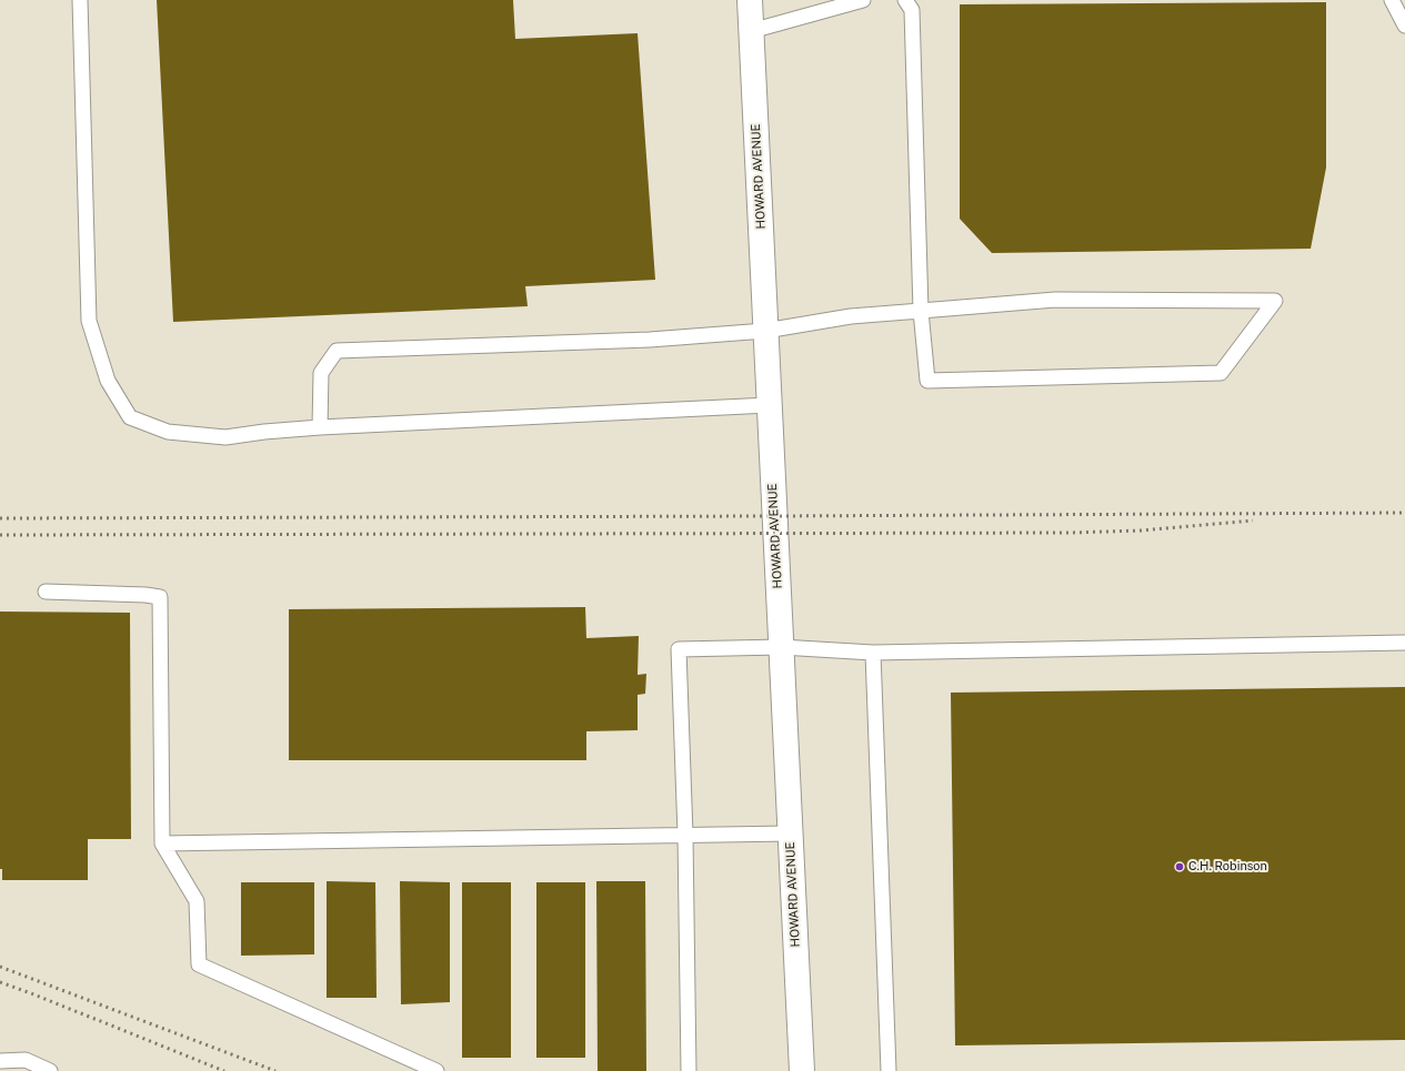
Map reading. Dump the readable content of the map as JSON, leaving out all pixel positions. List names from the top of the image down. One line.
{"streets":{"street":["HOWARD AVENUE"]},"places":["C.H. Robinson"]}
